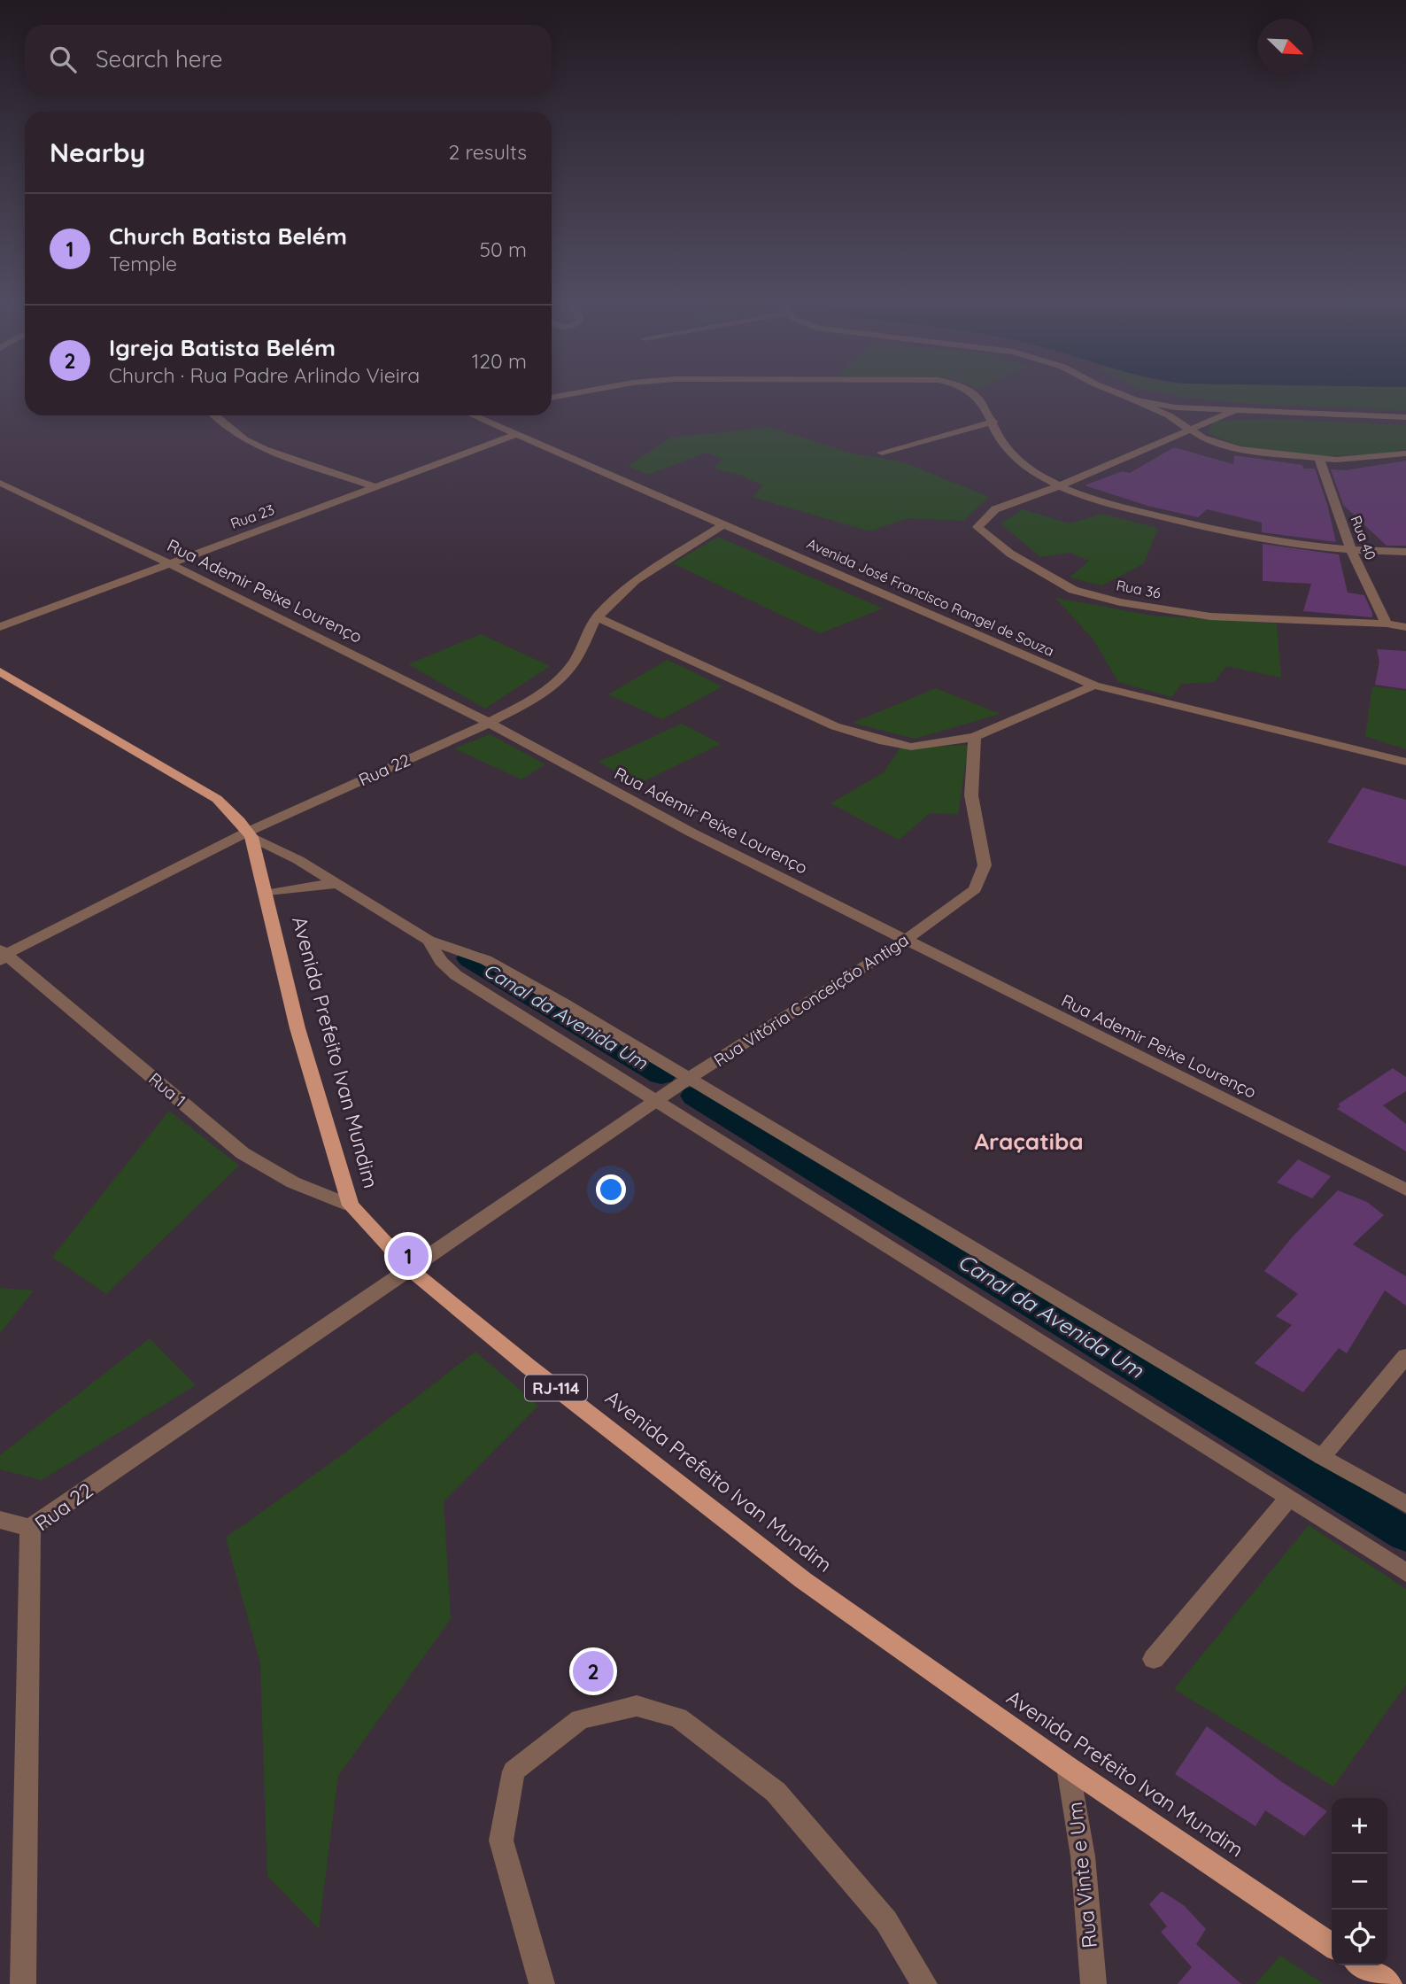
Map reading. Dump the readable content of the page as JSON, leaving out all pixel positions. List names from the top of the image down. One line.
{"streets":{"main road":["Avenida Prefeito Ivan Mundim","RJ-114"],"street":["Rua 23","Rua 40","Rua 36","Rua Ademir Peixe Lourenço","Avenida José Francisco Rangel de Souza","Rua 22","Rua Vitória Conceição Antiga","Rua 1","Rua Vinte e Um"]},"crossings":[["Rua 23","Rua Ademir Peixe Lourenço"],["Rua 23","Avenida José Francisco Rangel de Souza"],["Rua 40","Rua 36"],["Rua Ademir Peixe Lourenço","Rua 22"],["Rua Ademir Peixe Lourenço","Rua Vitória Conceição Antiga"],["Avenida José Francisco Rangel de Souza","Rua 22"],["Rua 22","Rua Vitória Conceição Antiga"],["Rua 22","Avenida Prefeito Ivan Mundim"],["Rua 22","Rua 1"],["Rua Vitória Conceição Antiga","Avenida Prefeito Ivan Mundim"],["Avenida Prefeito Ivan Mundim","Rua 1"],["Avenida Prefeito Ivan Mundim","Rua Vinte e Um"]],"districts":["Araçatiba"],"water":["Canal da Avenida Um"],"north":"bottom right","page":{"search":"Search here","heading":["Nearby","2 results"],"list":[{"mark":"1","name":"Church Batista Belém","note":"Temple","value":"50 m"},{"mark":"2","name":"Igreja Batista Belém","note":"Church · Rua Padre Arlindo Vieira","value":"120 m"}],"pins":["1","2"],"map_buttons":["+","−"]}}
